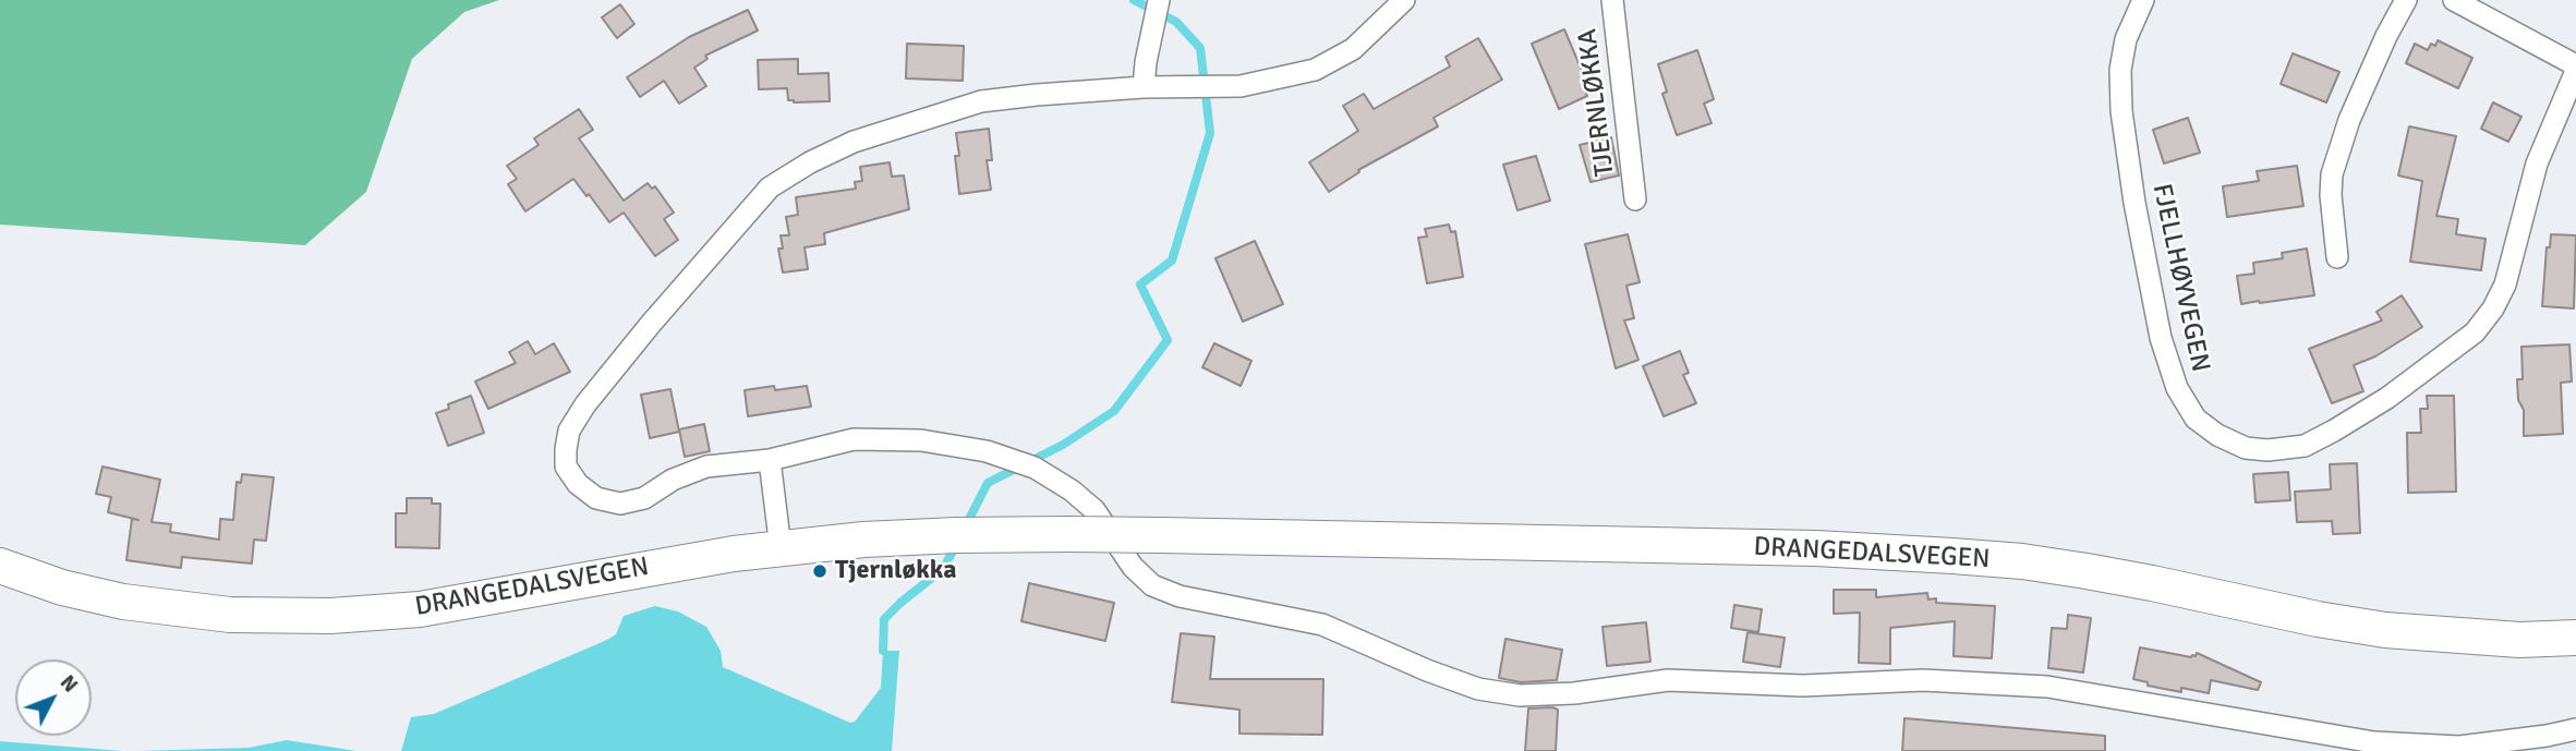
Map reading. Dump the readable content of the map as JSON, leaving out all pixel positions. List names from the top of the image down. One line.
{"streets":{"main road":["DRANGEDALSVEGEN"],"street":["TJERNLØKKA","FJELLHØYVEGEN"]},"places":["Tjernløkka"],"north":"top right"}
